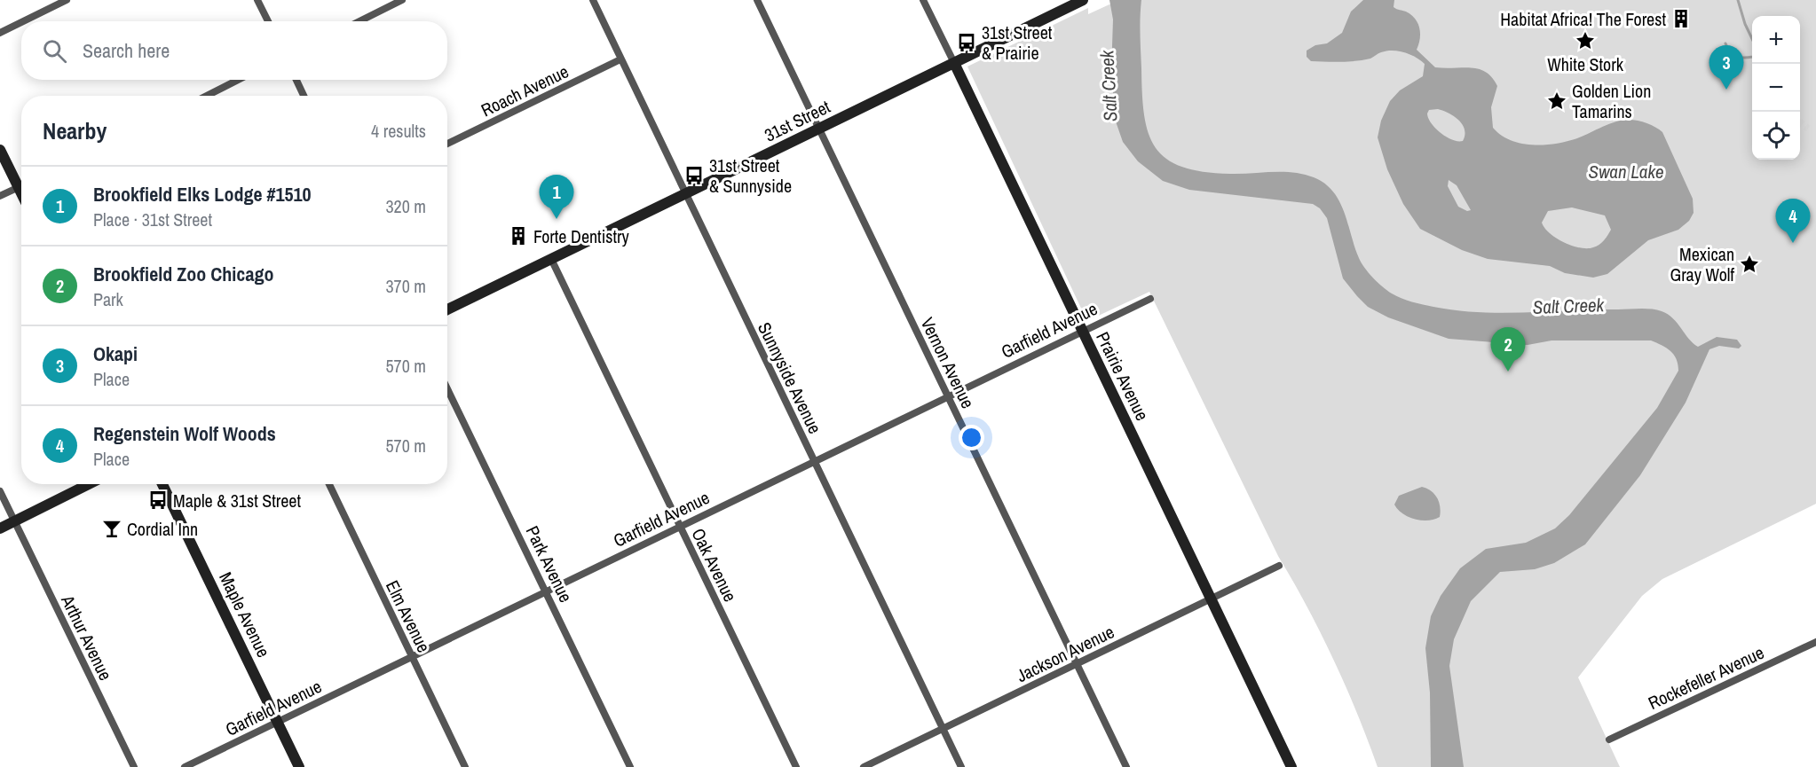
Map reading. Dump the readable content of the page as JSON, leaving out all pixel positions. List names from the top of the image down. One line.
{"streets":{"street":["Roach Avenue","31st Street","Garfield Avenue","Vernon Avenue","Prairie Avenue","Sunnyside Avenue","Park Avenue","Oak Avenue","Maple Avenue","Elm Avenue","Arthur Avenue","Jackson Avenue","Rockefeller Avenue"]},"crossings":[["Roach Avenue","Sunnyside Avenue"],["31st Street","Vernon Avenue"],["31st Street","Prairie Avenue"],["31st Street","Sunnyside Avenue"],["31st Street","Oak Avenue"],["Garfield Avenue","Vernon Avenue"],["Garfield Avenue","Prairie Avenue"],["Garfield Avenue","Sunnyside Avenue"],["Garfield Avenue","Park Avenue"],["Garfield Avenue","Oak Avenue"],["Garfield Avenue","Maple Avenue"],["Garfield Avenue","Elm Avenue"],["Vernon Avenue","Jackson Avenue"],["Prairie Avenue","Jackson Avenue"],["Sunnyside Avenue","Jackson Avenue"]],"water":["Salt Creek","Swan Lake"],"places":{"building":["Habitat Africa! The Forest","Forte Dentistry"],"place":["White Stork","Golden Lion Tamarins","Mexican Gray Wolf"],"bus stop":["31st Street & Prairie","31st Street & Sunnyside","Maple & 31st Street"],"bar":["Cordial Inn"]},"page":{"map_buttons":["+","−"],"search":"Search here","pins":["3","1","4","2"],"heading":["Nearby","4 results"],"list":[{"mark":"1","name":"Brookfield Elks Lodge #1510","note":"Place · 31st Street","value":"320 m"},{"mark":"2","name":"Brookfield Zoo Chicago","note":"Park","value":"370 m"},{"mark":"3","name":"Okapi","note":"Place","value":"570 m"},{"mark":"4","name":"Regenstein Wolf Woods","note":"Place","value":"570 m"}]}}
